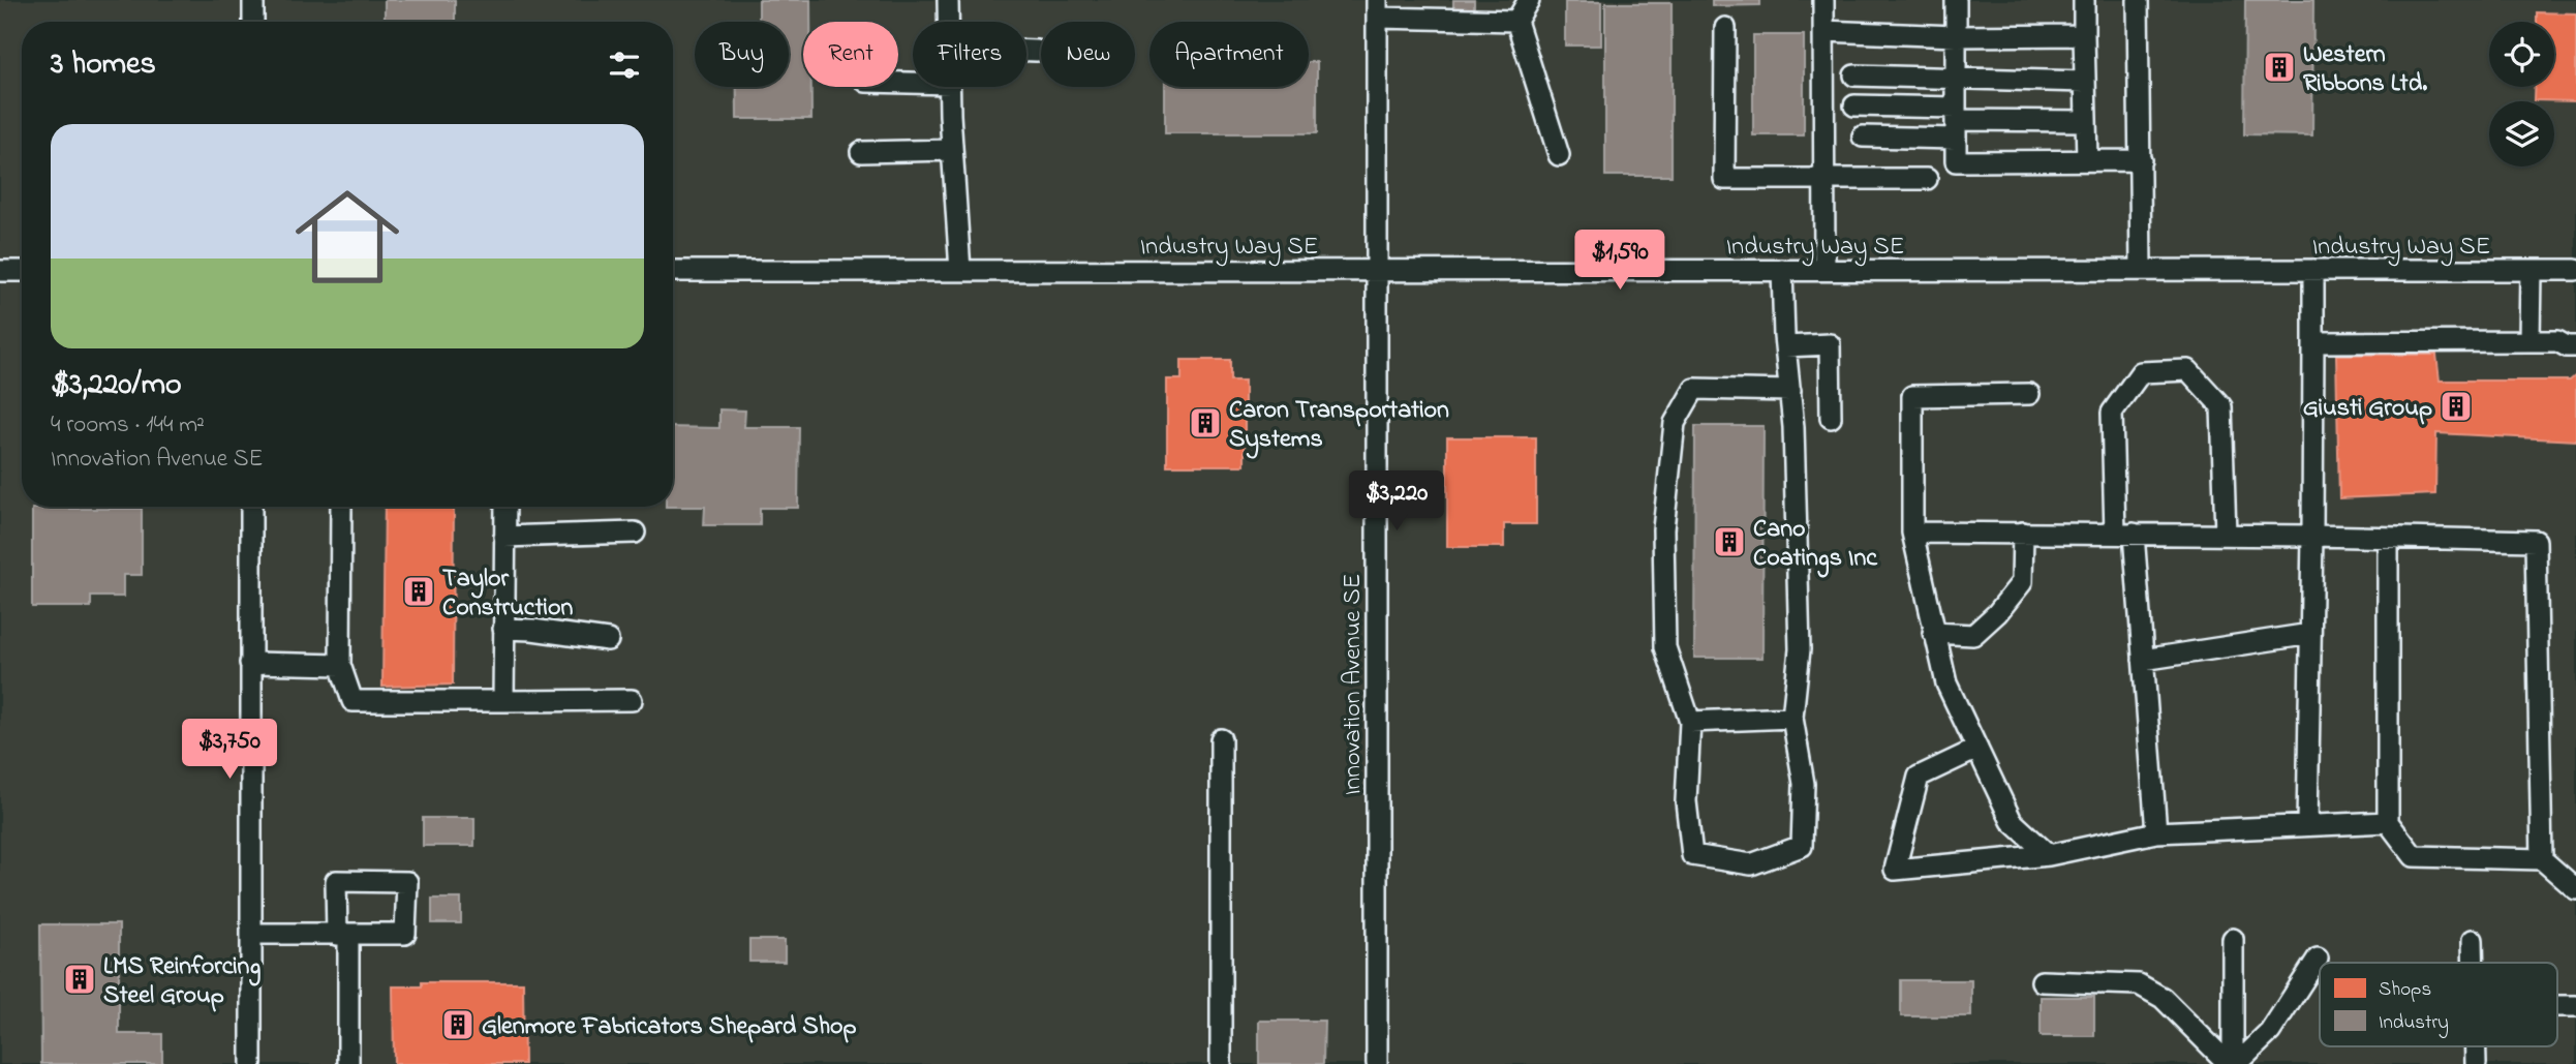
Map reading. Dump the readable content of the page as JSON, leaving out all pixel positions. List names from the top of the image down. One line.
{"streets":{"street":["Industry Way SE","Innovation Avenue SE"]},"crossings":[["Industry Way SE","Innovation Avenue SE"]],"places":{"building":["Western Ribbons Ltd.","Giusti Group","Caron Transportation Systems","Cano Coatings Inc","Taylor Construction","LMS Reinforcing Steel Group","Glenmore Fabricators Shepard Shop"]},"legend":["Shops","Industry"],"page":{"chip":["Buy","Rent","Filters","New","Apartment"],"heading":"3 homes","list":[{"name":"$3,220/mo","note":"4 rooms · 144 m² · Innovation Avenue SE"}],"price":["$1,590","$3,220","$3,750"]}}
